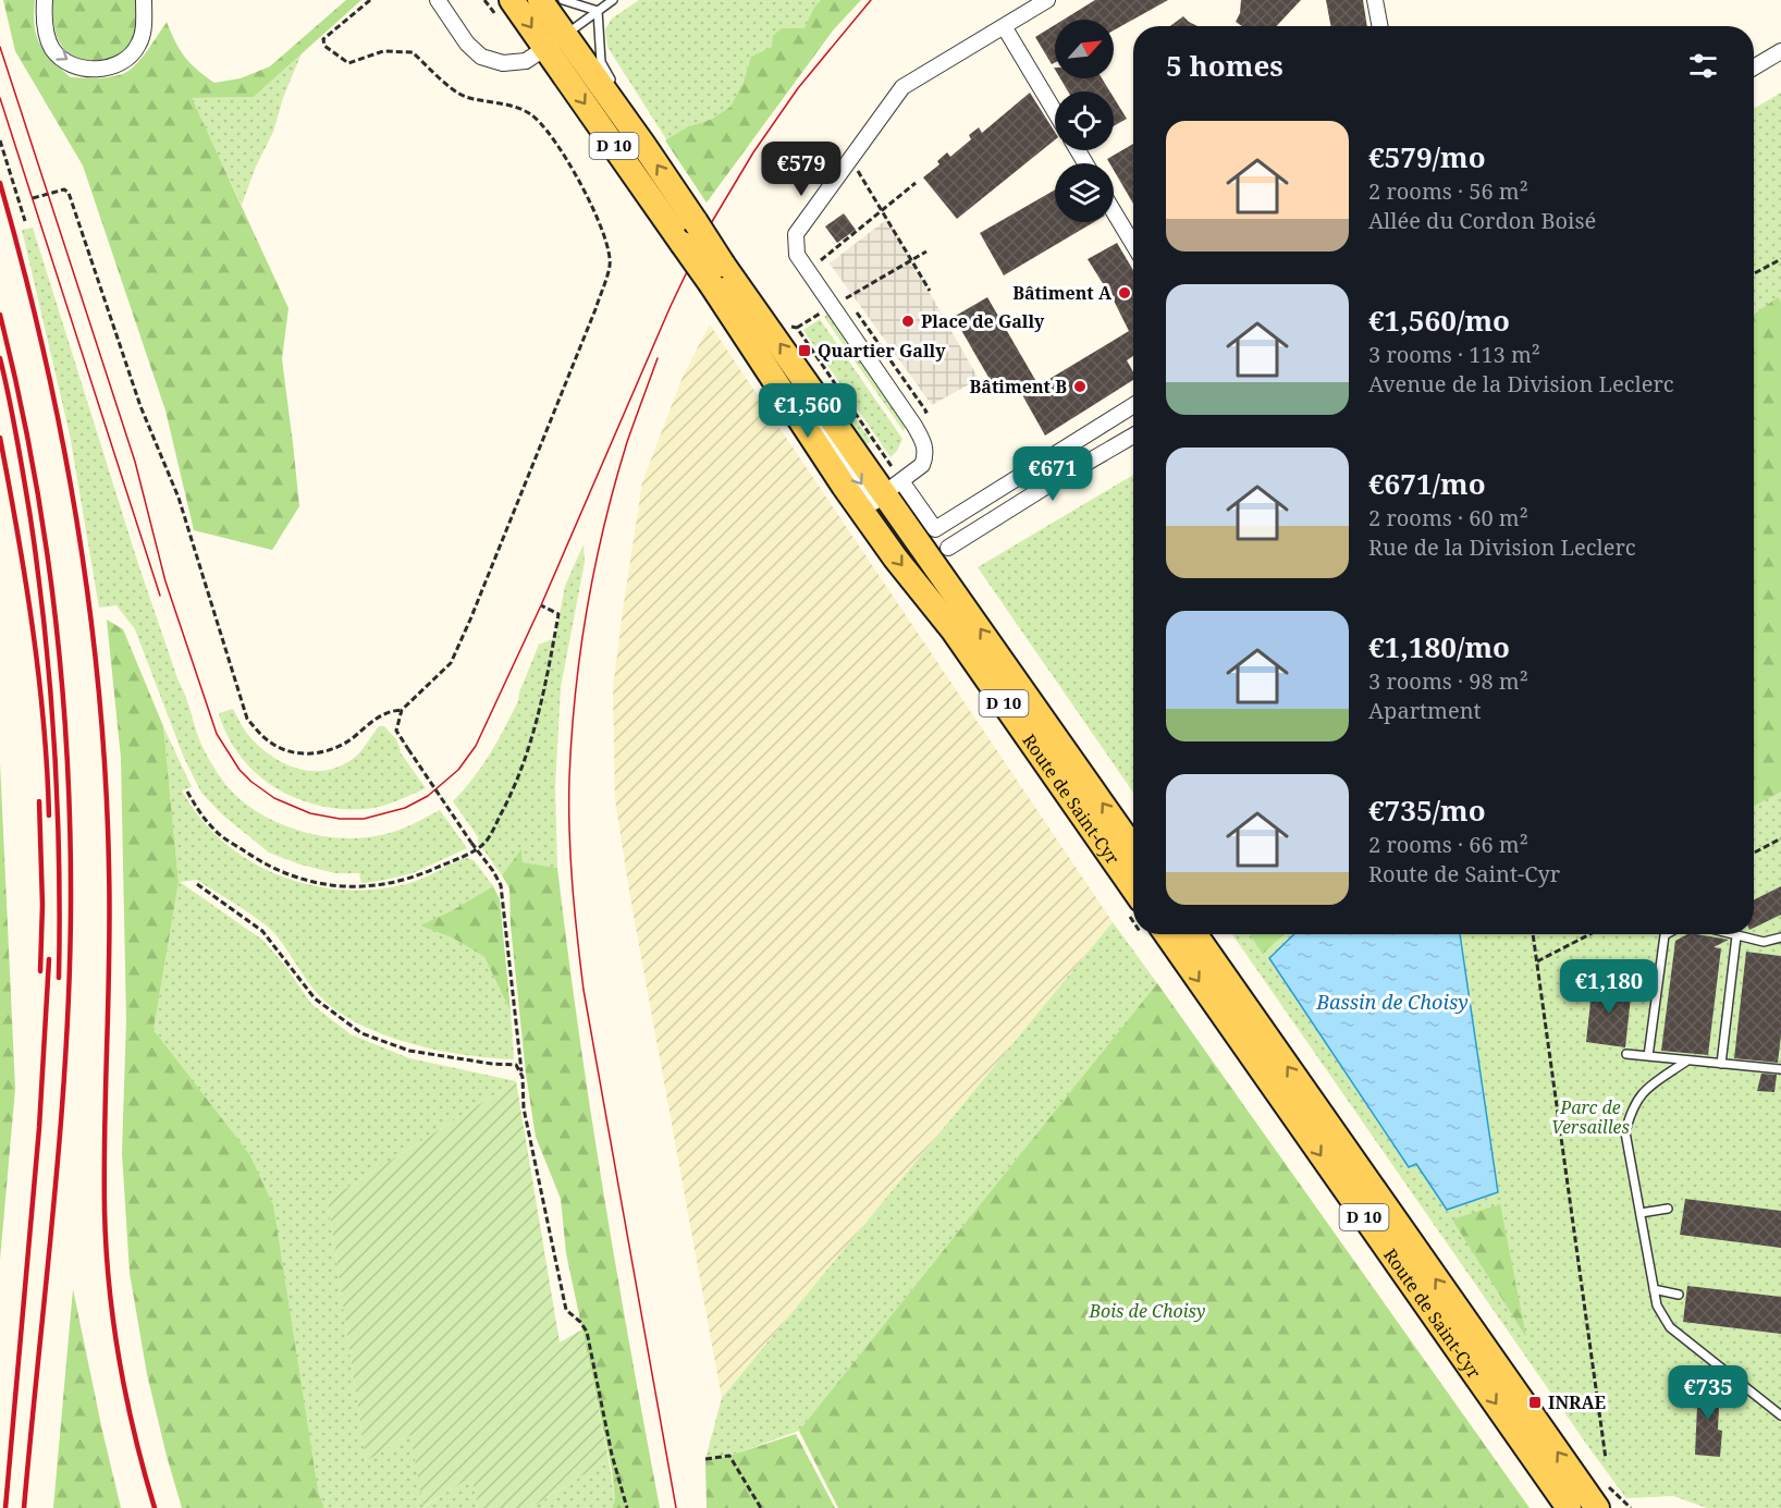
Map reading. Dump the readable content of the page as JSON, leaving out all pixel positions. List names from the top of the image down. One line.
{"streets":{"main road":["D 10","Route de Saint-Cyr"]},"crossings":[["D 10","Route de Saint-Cyr"]],"water":["Bassin de Choisy"],"parks":["Parc de Versailles","Bois de Choisy"],"places":{"other":["Bâtiment A","Place de Gally","Bâtiment B"],"transit":["Quartier Gally","INRAE"]},"north":"top right","page":{"heading":"5 homes","list":[{"name":"€579/mo","note":"2 rooms · 56 m² · Allée du Cordon Boisé"},{"name":"€1,560/mo","note":"3 rooms · 113 m² · Avenue de la Division Leclerc"},{"name":"€671/mo","note":"2 rooms · 60 m² · Rue de la Division Leclerc"},{"name":"€1,180/mo","note":"3 rooms · 98 m² · Apartment"},{"name":"€735/mo","note":"2 rooms · 66 m² · Route de Saint-Cyr"}],"price":["€579","€1,560","€671","€1,180","€735"]}}
